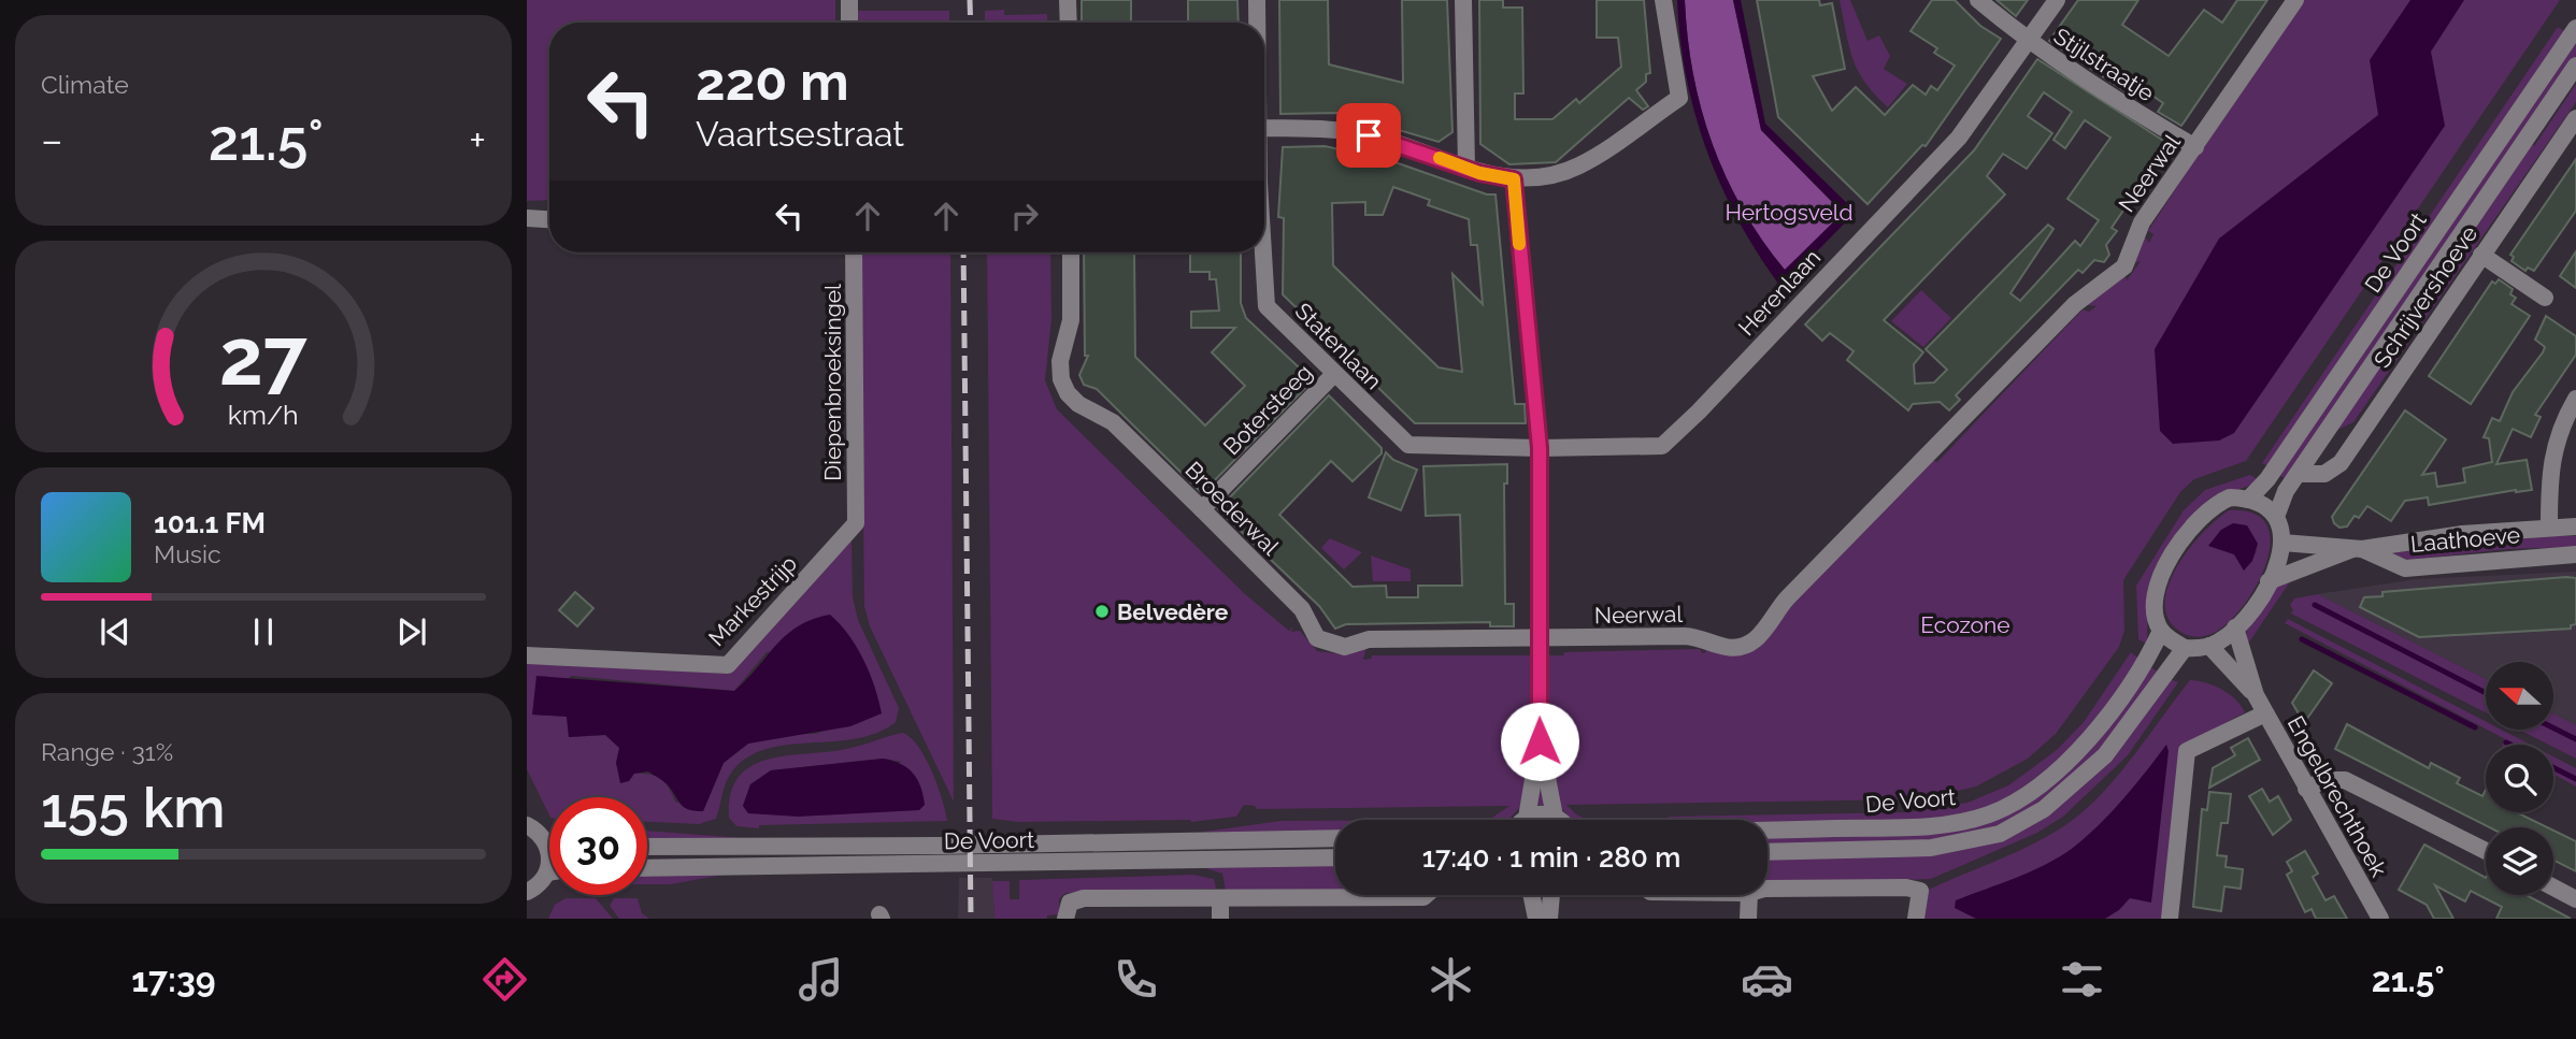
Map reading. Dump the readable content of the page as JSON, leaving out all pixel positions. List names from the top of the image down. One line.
{"streets":{"street":["Stijlstraatje","Neerwal","De Voort","Herenlaan","Schrijvershoeve","Statenlaan","Diepenbroeksingel","Botersteeg","Broederwal","Laathoeve","Markestrijp","Engelbrechthoek"]},"crossings":[["Stijlstraatje","Neerwal"],["Stijlstraatje","Herenlaan"],["Neerwal","Broederwal"],["De Voort","Schrijvershoeve"],["De Voort","Laathoeve"],["De Voort","Engelbrechthoek"],["Herenlaan","Statenlaan"],["Statenlaan","Botersteeg"],["Diepenbroeksingel","Markestrijp"],["Botersteeg","Broederwal"],["Laathoeve","Engelbrechthoek"]],"parks":["Hertogsveld","Ecozone"],"places":["Belvedère"],"north":"left","page":{"tile":["Climate",["Range · 31%","155 km"]],"turn":["220 m","Vaartsestraat"],"heat":["−","21.5°","+"],"song":["101.1 FM","Music"],"limit":"30","trip":"17:40 · 1 min · 280 m","tabs":["17:39","21.5°"],"gauge":["27","km/h"]}}
